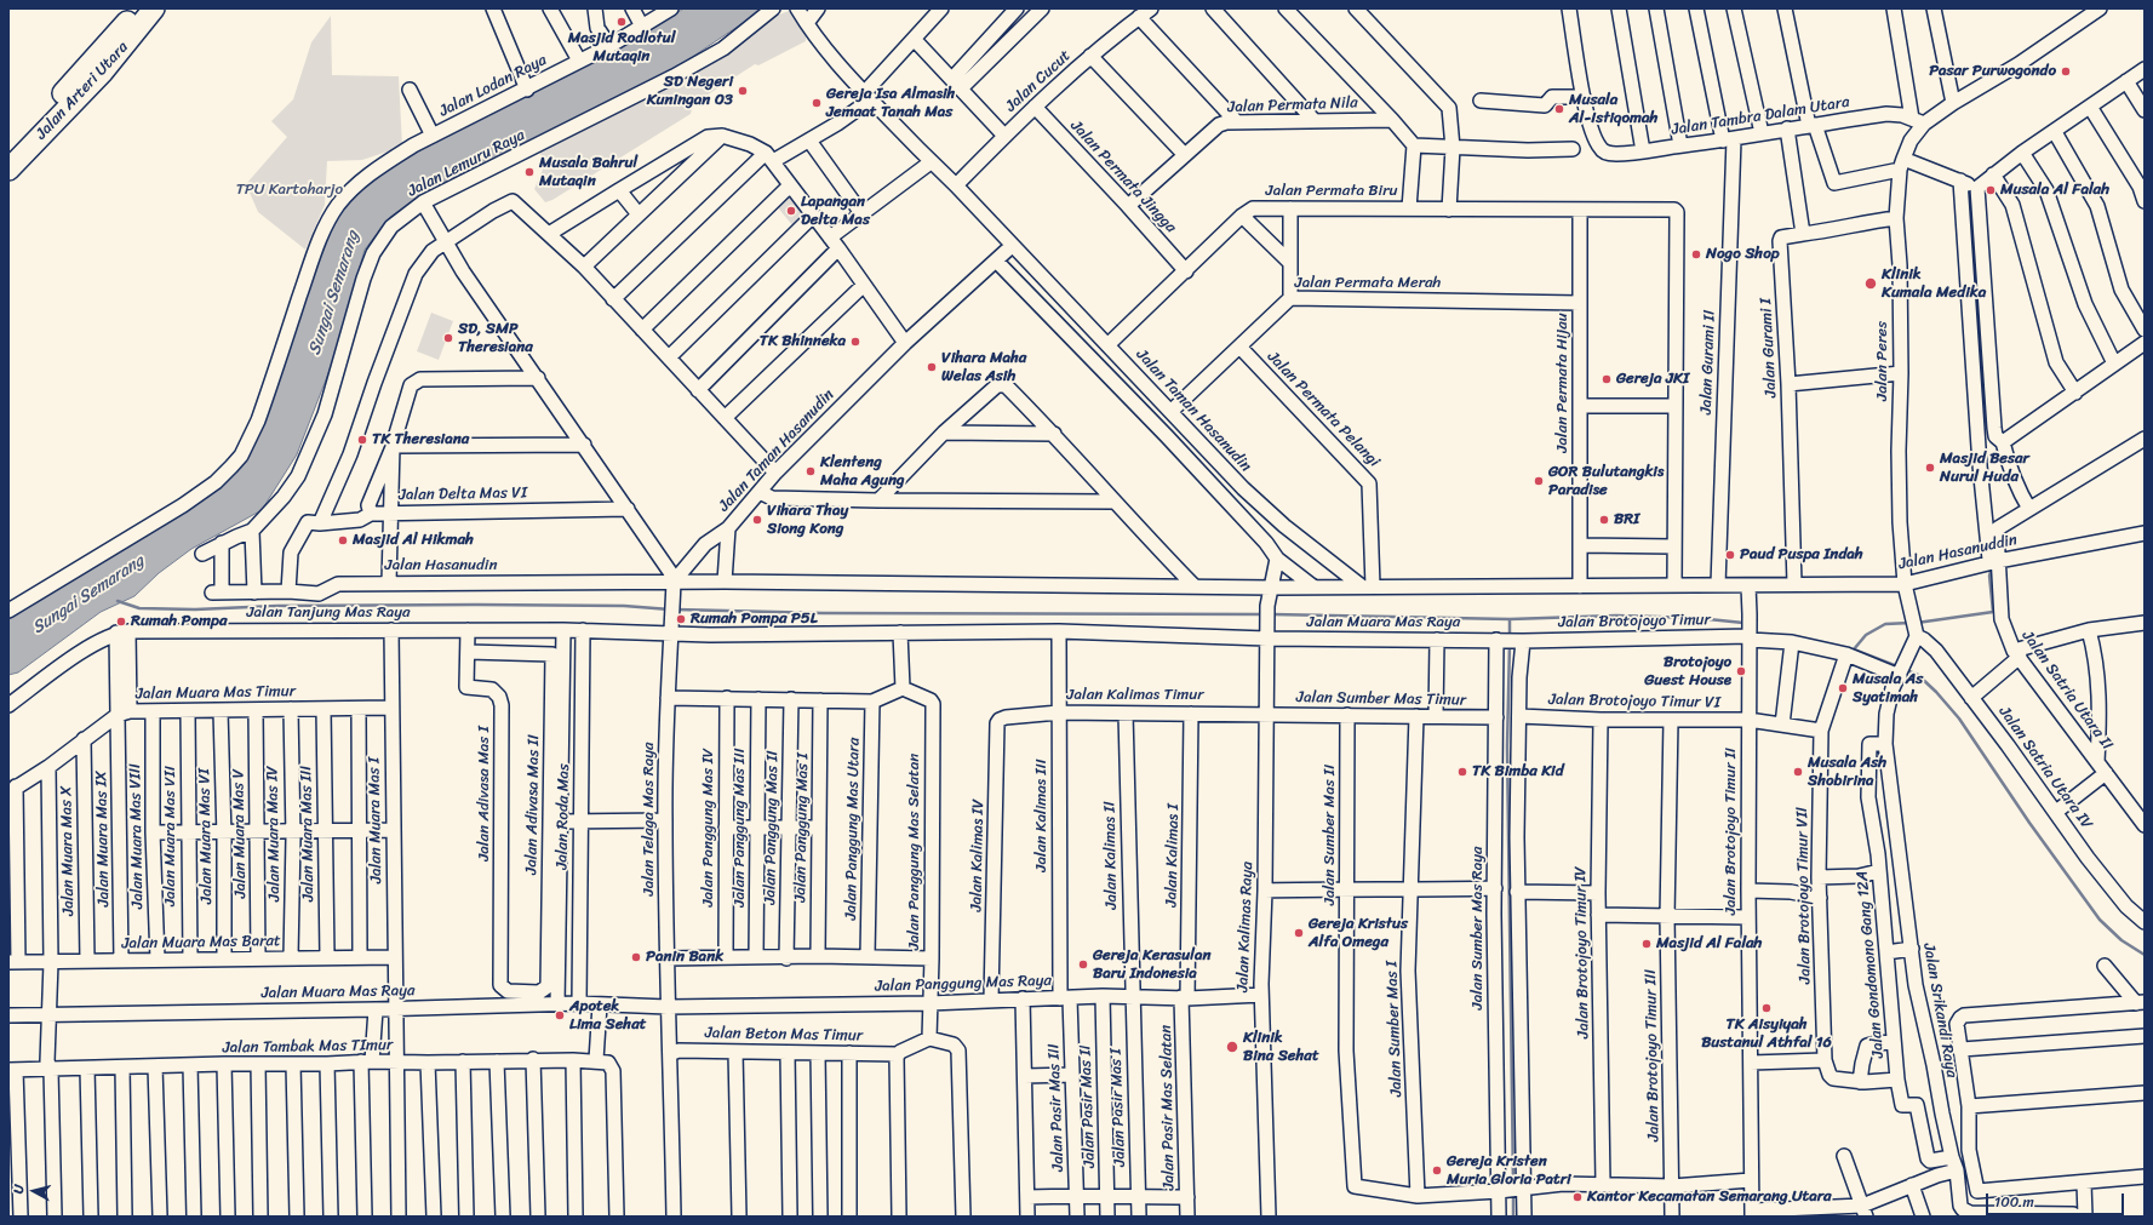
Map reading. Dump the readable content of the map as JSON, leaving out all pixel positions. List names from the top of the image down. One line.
{"streets":{"highway":["Jalan Arteri Utara"],"street":["Jalan Cucut","Jalan Lodan Raya","Jalan Permata Nila","Jalan Tambra Dalam Utara","Jalan Lemuru Raya","Jalan Permata Jingga","Jalan Permata Biru","Jalan Permata Merah","Jalan Gurami I","Jalan Peres","Jalan Gurami II","Jalan Permata Hijau","Jalan Permata Pelangi","Jalan Taman Hasanudin","Jalan Delta Mas VI","Jalan Hasanuddin","Jalan Hasanudin","Jalan Tanjung Mas Raya","Jalan Brotojoyo Timur","Jalan Muara Mas Raya","Jalan Satria Utara II","Jalan Muara Mas Timur","Jalan Kalimas Timur","Jalan Sumber Mas Timur","Jalan Brotojoyo Timur VI","Jalan Satria Utara IV","Jalan Adivasa Mas I","Jalan Adivasa Mas II","Jalan Kalimas III","Jalan Roda Mas","Jalan Telaga Mas Raya","Jalan Muara Mas I","Jalan Panggung Mas IV","Jalan Panggung Mas III","Jalan Panggung Mas II","Jalan Panggung Mas I","Jalan Panggung Mas Utara","Jalan Brotojoyo Timur II","Jalan Muara Mas V","Jalan Muara Mas IV","Jalan Muara Mas III","Jalan Sumber Mas II","Jalan Muara Mas VIII","Jalan Muara Mas VII","Jalan Muara Mas VI","Jalan Muara Mas IX","Jalan Muara Mas X","Jalan Panggung Mas Selatan","Jalan Kalimas IV","Jalan Kalimas II","Jalan Kalimas I","Jalan Brotojoyo Timur VII","Jalan Kalimas Raya","Jalan Sumber Mas Raya","Jalan Muara Mas Barat","Jalan Brotojoyo Timur IV","Jalan Gondomono Gang 12A","Jalan Panggung Mas Raya","Jalan Srikandi Raya","Jalan Sumber Mas I","Jalan Beton Mas Timur","Jalan Tambak Mas TImur","Jalan Brotojoyo Timur III","Jalan Pasir Mas II","Jalan Pasir Mas III","Jalan Pasir Mas I","Jalan Pasir Mas Selatan"]},"crossings":[["Jalan Cucut","Jalan Permata Jingga"],["Jalan Cucut","Jalan Taman Hasanudin"],["Jalan Permata Nila","Jalan Permata Jingga"],["Jalan Tambra Dalam Utara","Jalan Peres"],["Jalan Tambra Dalam Utara","Jalan Gurami II"],["Jalan Lemuru Raya","Jalan Hasanudin"],["Jalan Permata Jingga","Jalan Permata Biru"],["Jalan Permata Biru","Jalan Permata Hijau"],["Jalan Permata Biru","Jalan Taman Hasanudin"],["Jalan Permata Merah","Jalan Permata Hijau"],["Jalan Permata Merah","Jalan Permata Pelangi"],["Jalan Permata Merah","Jalan Taman Hasanudin"],["Jalan Gurami I","Jalan Hasanuddin"],["Jalan Peres","Jalan Hasanuddin"],["Jalan Gurami II","Jalan Hasanuddin"],["Jalan Permata Hijau","Jalan Hasanuddin"],["Jalan Permata Pelangi","Jalan Taman Hasanudin"],["Jalan Permata Pelangi","Jalan Hasanuddin"],["Jalan Taman Hasanudin","Jalan Hasanuddin"],["Jalan Taman Hasanudin","Jalan Hasanudin"],["Jalan Hasanuddin","Jalan Hasanudin"],["Jalan Hasanuddin","Jalan Satria Utara II"],["Jalan Hasanuddin","Jalan Brotojoyo Timur II"],["Jalan Hasanuddin","Jalan Kalimas Raya"],["Jalan Hasanudin","Jalan Telaga Mas Raya"],["Jalan Tanjung Mas Raya","Jalan Muara Mas Raya"],["Jalan Tanjung Mas Raya","Jalan Adivasa Mas I"],["Jalan Tanjung Mas Raya","Jalan Roda Mas"],["Jalan Tanjung Mas Raya","Jalan Telaga Mas Raya"],["Jalan Tanjung Mas Raya","Jalan Muara Mas I"],["Jalan Tanjung Mas Raya","Jalan Muara Mas IX"],["Jalan Brotojoyo Timur","Jalan Muara Mas Raya"],["Jalan Brotojoyo Timur","Jalan Brotojoyo Timur II"],["Jalan Brotojoyo Timur","Jalan Brotojoyo Timur VII"],["Jalan Brotojoyo Timur","Jalan Sumber Mas Raya"],["Jalan Brotojoyo Timur","Jalan Srikandi Raya"],["Jalan Muara Mas Raya","Jalan Kalimas III"],["Jalan Muara Mas Raya","Jalan Roda Mas"],["Jalan Muara Mas Raya","Jalan Telaga Mas Raya"],["Jalan Muara Mas Raya","Jalan Muara Mas I"],["Jalan Muara Mas Raya","Jalan Kalimas Raya"],["Jalan Muara Mas Raya","Jalan Sumber Mas Raya"],["Jalan Muara Mas Raya","Jalan Panggung Mas Raya"],["Jalan Muara Mas Timur","Jalan Muara Mas I"],["Jalan Muara Mas Timur","Jalan Muara Mas V"],["Jalan Muara Mas Timur","Jalan Muara Mas IV"],["Jalan Muara Mas Timur","Jalan Muara Mas III"],["Jalan Muara Mas Timur","Jalan Muara Mas VIII"],["Jalan Muara Mas Timur","Jalan Muara Mas VII"],["Jalan Muara Mas Timur","Jalan Muara Mas VI"],["Jalan Muara Mas Timur","Jalan Muara Mas IX"],["Jalan Muara Mas Timur","Jalan Muara Mas X"],["Jalan Kalimas Timur","Jalan Sumber Mas Timur"],["Jalan Kalimas Timur","Jalan Kalimas III"],["Jalan Kalimas Timur","Jalan Kalimas IV"],["Jalan Kalimas Timur","Jalan Kalimas II"],["Jalan Kalimas Timur","Jalan Kalimas I"],["Jalan Kalimas Timur","Jalan Kalimas Raya"],["Jalan Sumber Mas Timur","Jalan Sumber Mas II"],["Jalan Sumber Mas Timur","Jalan Kalimas Raya"],["Jalan Sumber Mas Timur","Jalan Sumber Mas Raya"],["Jalan Sumber Mas Timur","Jalan Sumber Mas I"],["Jalan Brotojoyo Timur VI","Jalan Brotojoyo Timur II"],["Jalan Brotojoyo Timur VI","Jalan Brotojoyo Timur IV"],["Jalan Brotojoyo Timur VI","Jalan Brotojoyo Timur III"],["Jalan Satria Utara IV","Jalan Srikandi Raya"],["Jalan Adivasa Mas I","Jalan Adivasa Mas II"],["Jalan Kalimas III","Jalan Panggung Mas Raya"],["Jalan Kalimas III","Jalan Pasir Mas III"],["Jalan Telaga Mas Raya","Jalan Panggung Mas Raya"],["Jalan Telaga Mas Raya","Jalan Beton Mas Timur"],["Jalan Muara Mas I","Jalan Muara Mas Barat"],["Jalan Muara Mas I","Jalan Tambak Mas TImur"],["Jalan Muara Mas V","Jalan Muara Mas Barat"],["Jalan Muara Mas IV","Jalan Muara Mas Barat"],["Jalan Muara Mas III","Jalan Muara Mas Barat"],["Jalan Sumber Mas II","Jalan Sumber Mas I"],["Jalan Muara Mas VIII","Jalan Muara Mas Barat"],["Jalan Muara Mas VII","Jalan Muara Mas Barat"],["Jalan Muara Mas VI","Jalan Muara Mas Barat"],["Jalan Muara Mas IX","Jalan Muara Mas Barat"],["Jalan Muara Mas X","Jalan Muara Mas Barat"],["Jalan Panggung Mas Selatan","Jalan Panggung Mas Raya"],["Jalan Kalimas IV","Jalan Panggung Mas Raya"],["Jalan Kalimas II","Jalan Panggung Mas Raya"],["Jalan Kalimas II","Jalan Pasir Mas I"],["Jalan Kalimas I","Jalan Panggung Mas Raya"],["Jalan Kalimas I","Jalan Pasir Mas Selatan"],["Jalan Kalimas Raya","Jalan Panggung Mas Raya"],["Jalan Gondomono Gang 12A","Jalan Srikandi Raya"],["Jalan Panggung Mas Raya","Jalan Pasir Mas II"],["Jalan Panggung Mas Raya","Jalan Pasir Mas III"],["Jalan Panggung Mas Raya","Jalan Pasir Mas I"],["Jalan Panggung Mas Raya","Jalan Pasir Mas Selatan"]],"water":["Sungai Semarang"],"parks":["TPU Kartoharjo"],"places":["Masjid Rodlotul Mutaqin","Pasar Purwogondo","SD Negeri Kuningan 03","Gereja Isa Almasih Jemaat Tanah Mas","Musala Al-Istiqomah","Musala Bahrul Mutaqin","Musala Al Falah","Lapangan Delta Mas","Nogo Shop","Klinik Kumala Medika","SD, SMP Theresiana","TK Bhinneka","Vihara Maha Welas Asih","Gereja JKI","TK Theresiana","Masjid Besar Nurul Huda","Klenteng Maha Agung","GOR Bulutangkis Paradise","Vihara Thay Siong Kong","BRI","Masjid Al Hikmah","Paud Puspa Indah","Rumah Pompa P5L","Rumah Pompa","Brotojoyo Guest House","Musala As Syatimah","TK Bimba Kid","Musala Ash Shobirina","Gereja Kristus Alfa Omega","Masjid Al Falah","Panin Bank","Gereja Kerasulan Baru Indonesia","TK Aisyiyah Bustanul Athfal 16","Apotek Lima Sehat","Klinik Bina Sehat","Gereja Kristen Muria Gloria Patri","Kantor Kecamatan Semarang Utara"],"scale_bar":"100 m","north":"left"}
